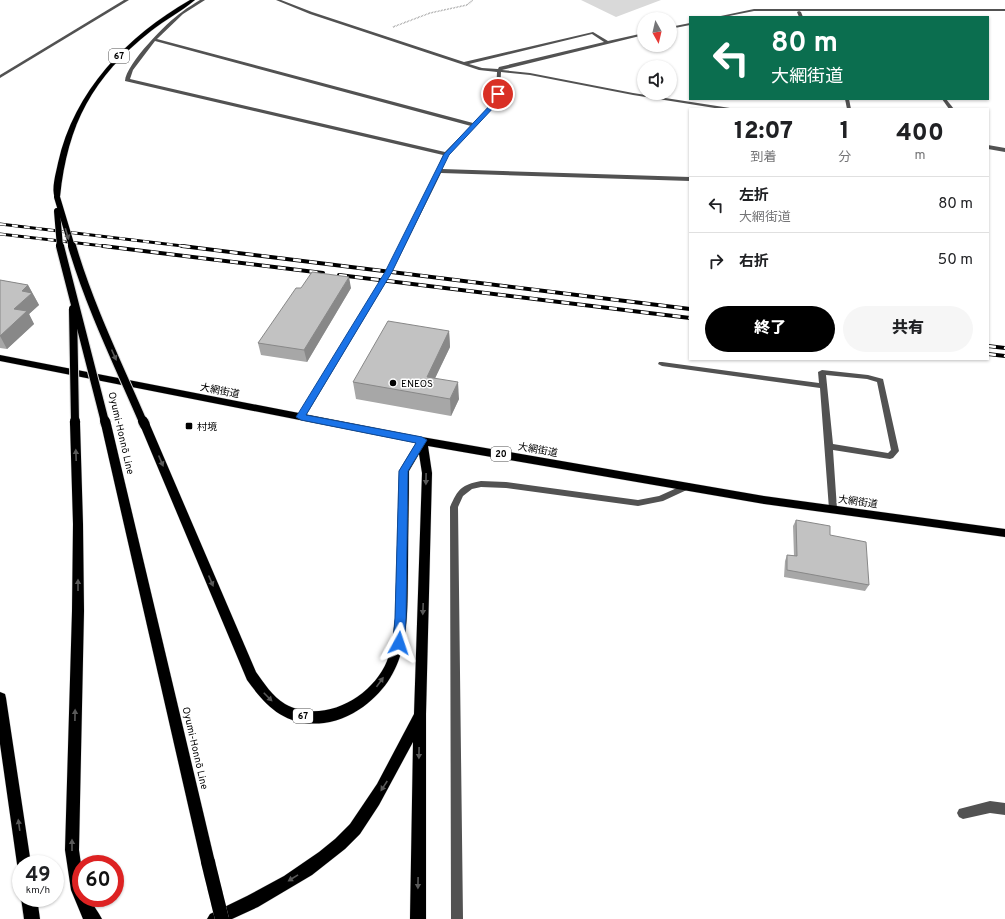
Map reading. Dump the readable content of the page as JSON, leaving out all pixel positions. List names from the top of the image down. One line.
{"streets":{"main road":["67","大網街道","Oyumi-Honnō Line","20"]},"crossings":[["67","大網街道"],["67","Oyumi-Honnō Line"]],"places":{"other":["ENEOS"],"transit":["村境"]},"north":"bottom","page":{"turn":["80 m","大網街道"],"eta":["12:07","到着","1","分","400","m"],"list":[{"name":"左折","note":"大網街道","value":"80 m"},{"name":"右折","value":"50 m"}],"buttons":["終了","共有"],"speed":"49 km/h","limit":"60"}}
